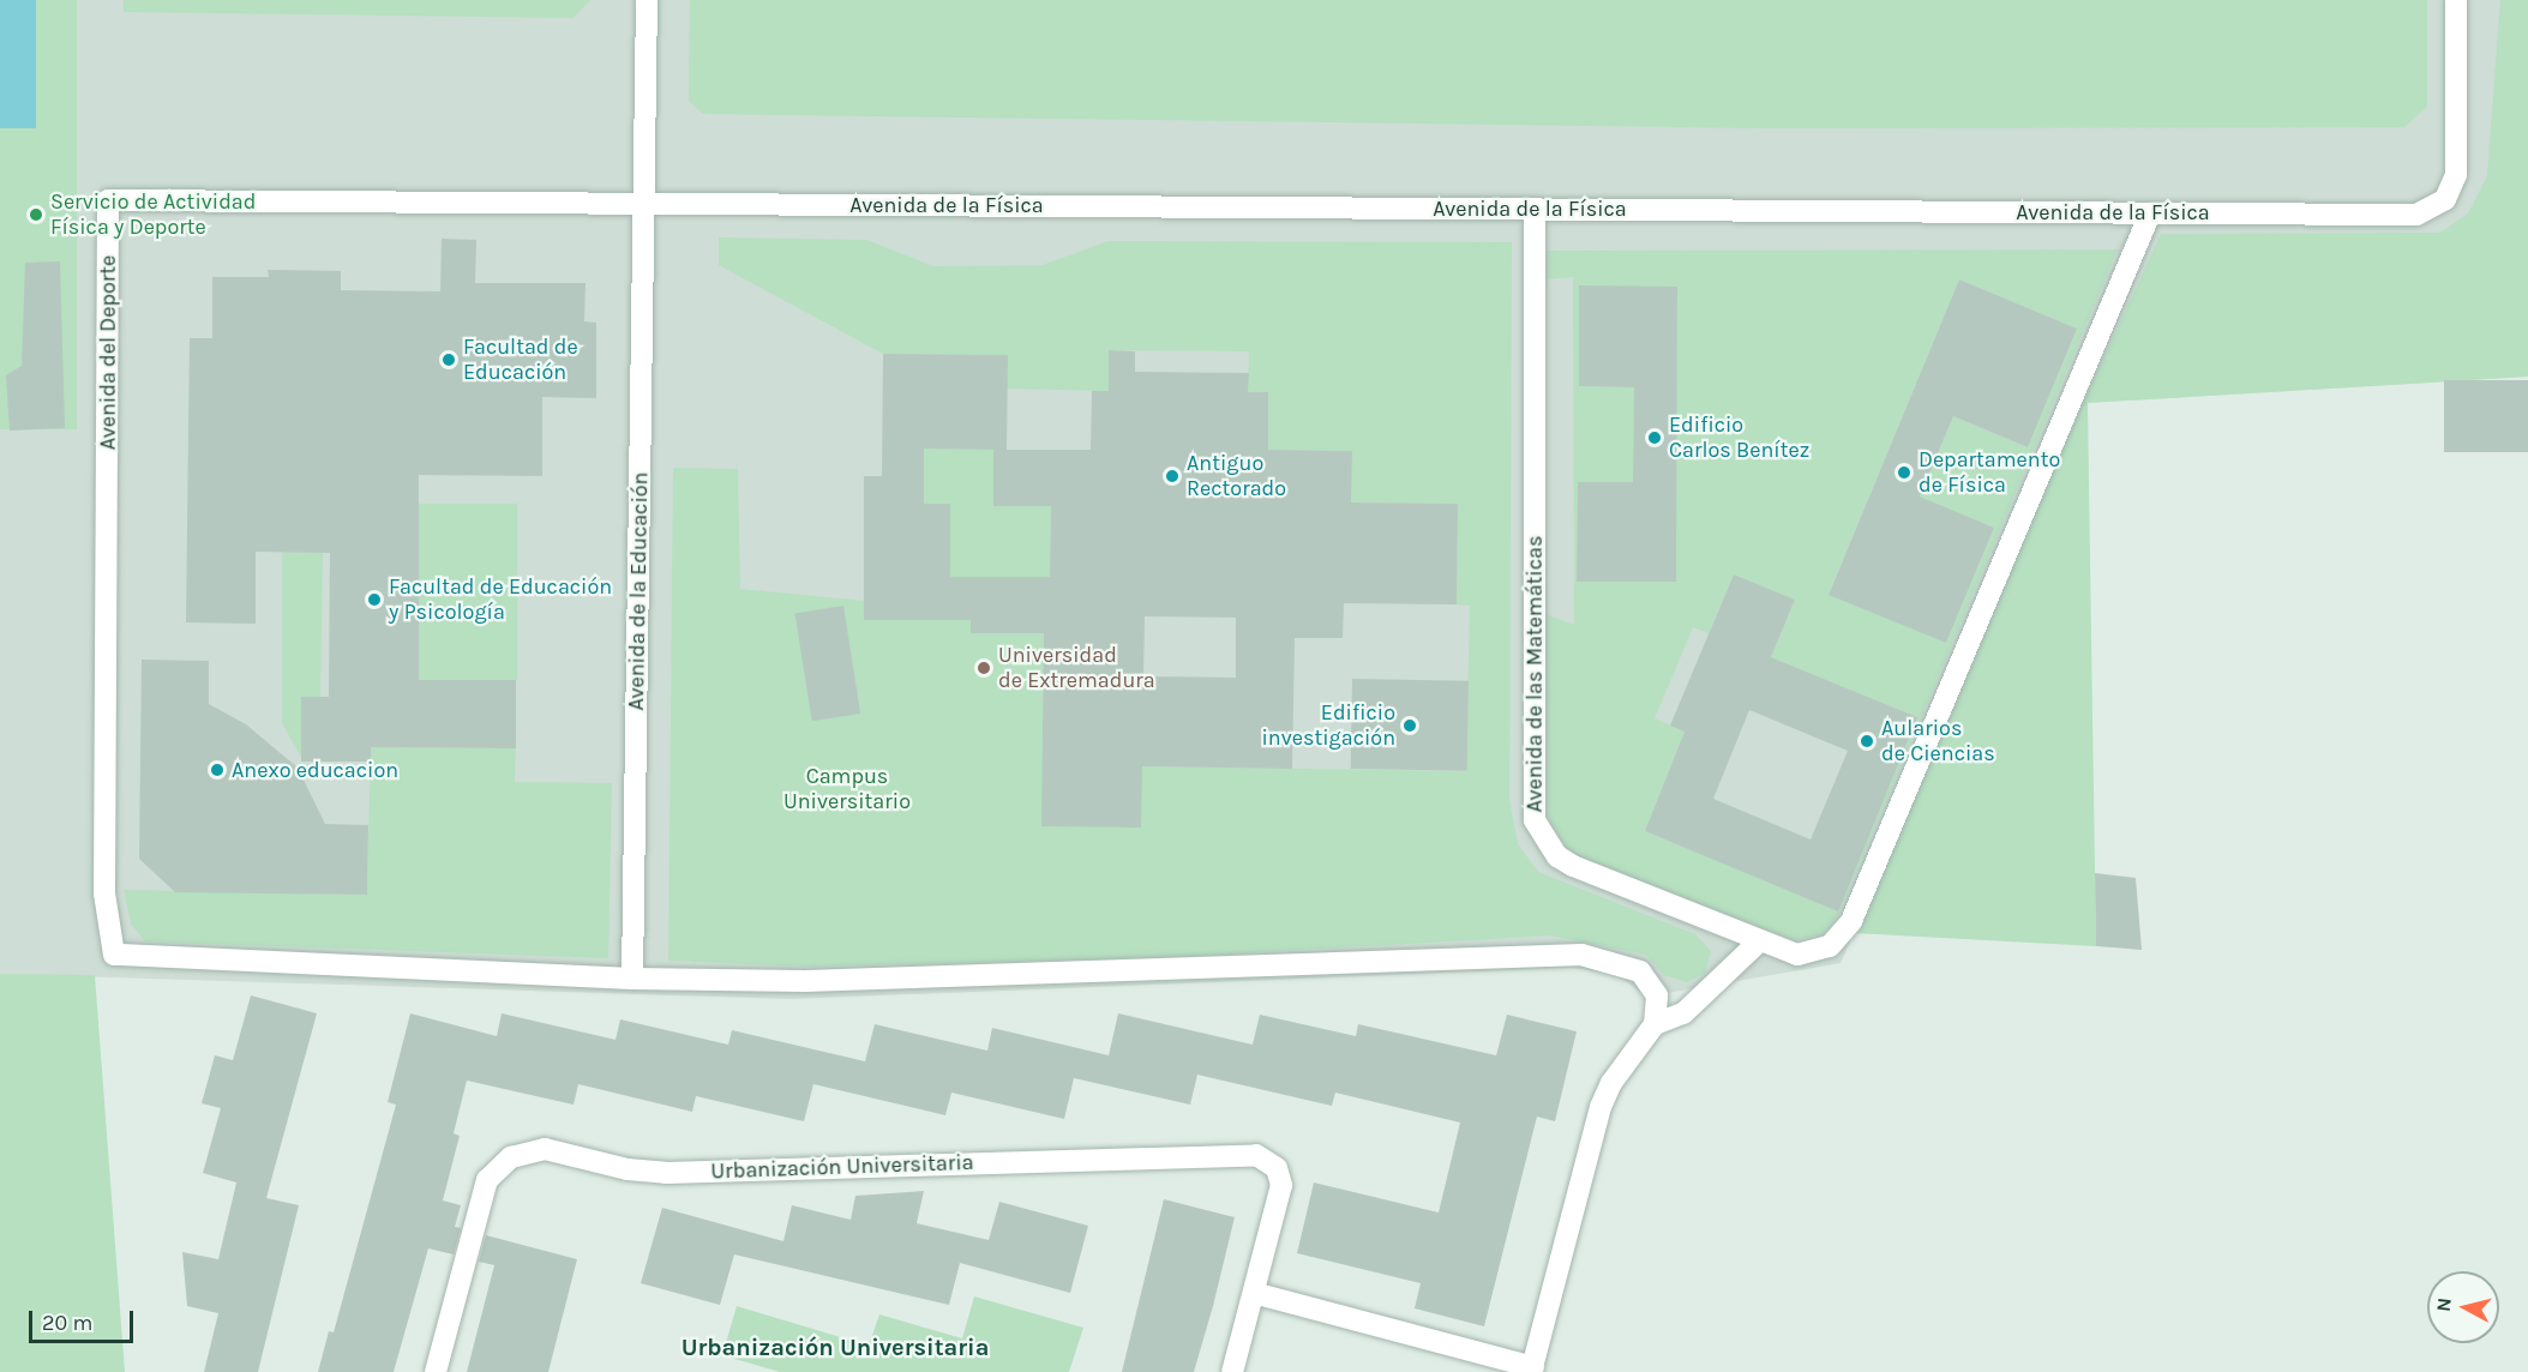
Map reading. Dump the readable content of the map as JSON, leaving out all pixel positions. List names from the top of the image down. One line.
{"streets":{"street":["Avenida de la Física","Avenida del Deporte","Avenida de la Educación","Avenida de las Matemáticas","Urbanización Universitaria"]},"crossings":[["Avenida de la Física","Avenida del Deporte"],["Avenida de la Física","Avenida de la Educación"],["Avenida de la Física","Avenida de las Matemáticas"],["Avenida del Deporte","Avenida de la Educación"]],"districts":["Urbanización Universitaria"],"parks":["Campus Universitario"],"places":["Servicio de Actividad Física y Deporte","Facultad de Educación","Edificio Carlos Benítez","Departamento de Física","Antiguo Rectorado","Facultad de Educación y Psicología","Universidad de Extremadura","Edificio investigación","Aularios de Ciencias","Anexo educacion"],"scale_bar":"20 m","north":"left"}
